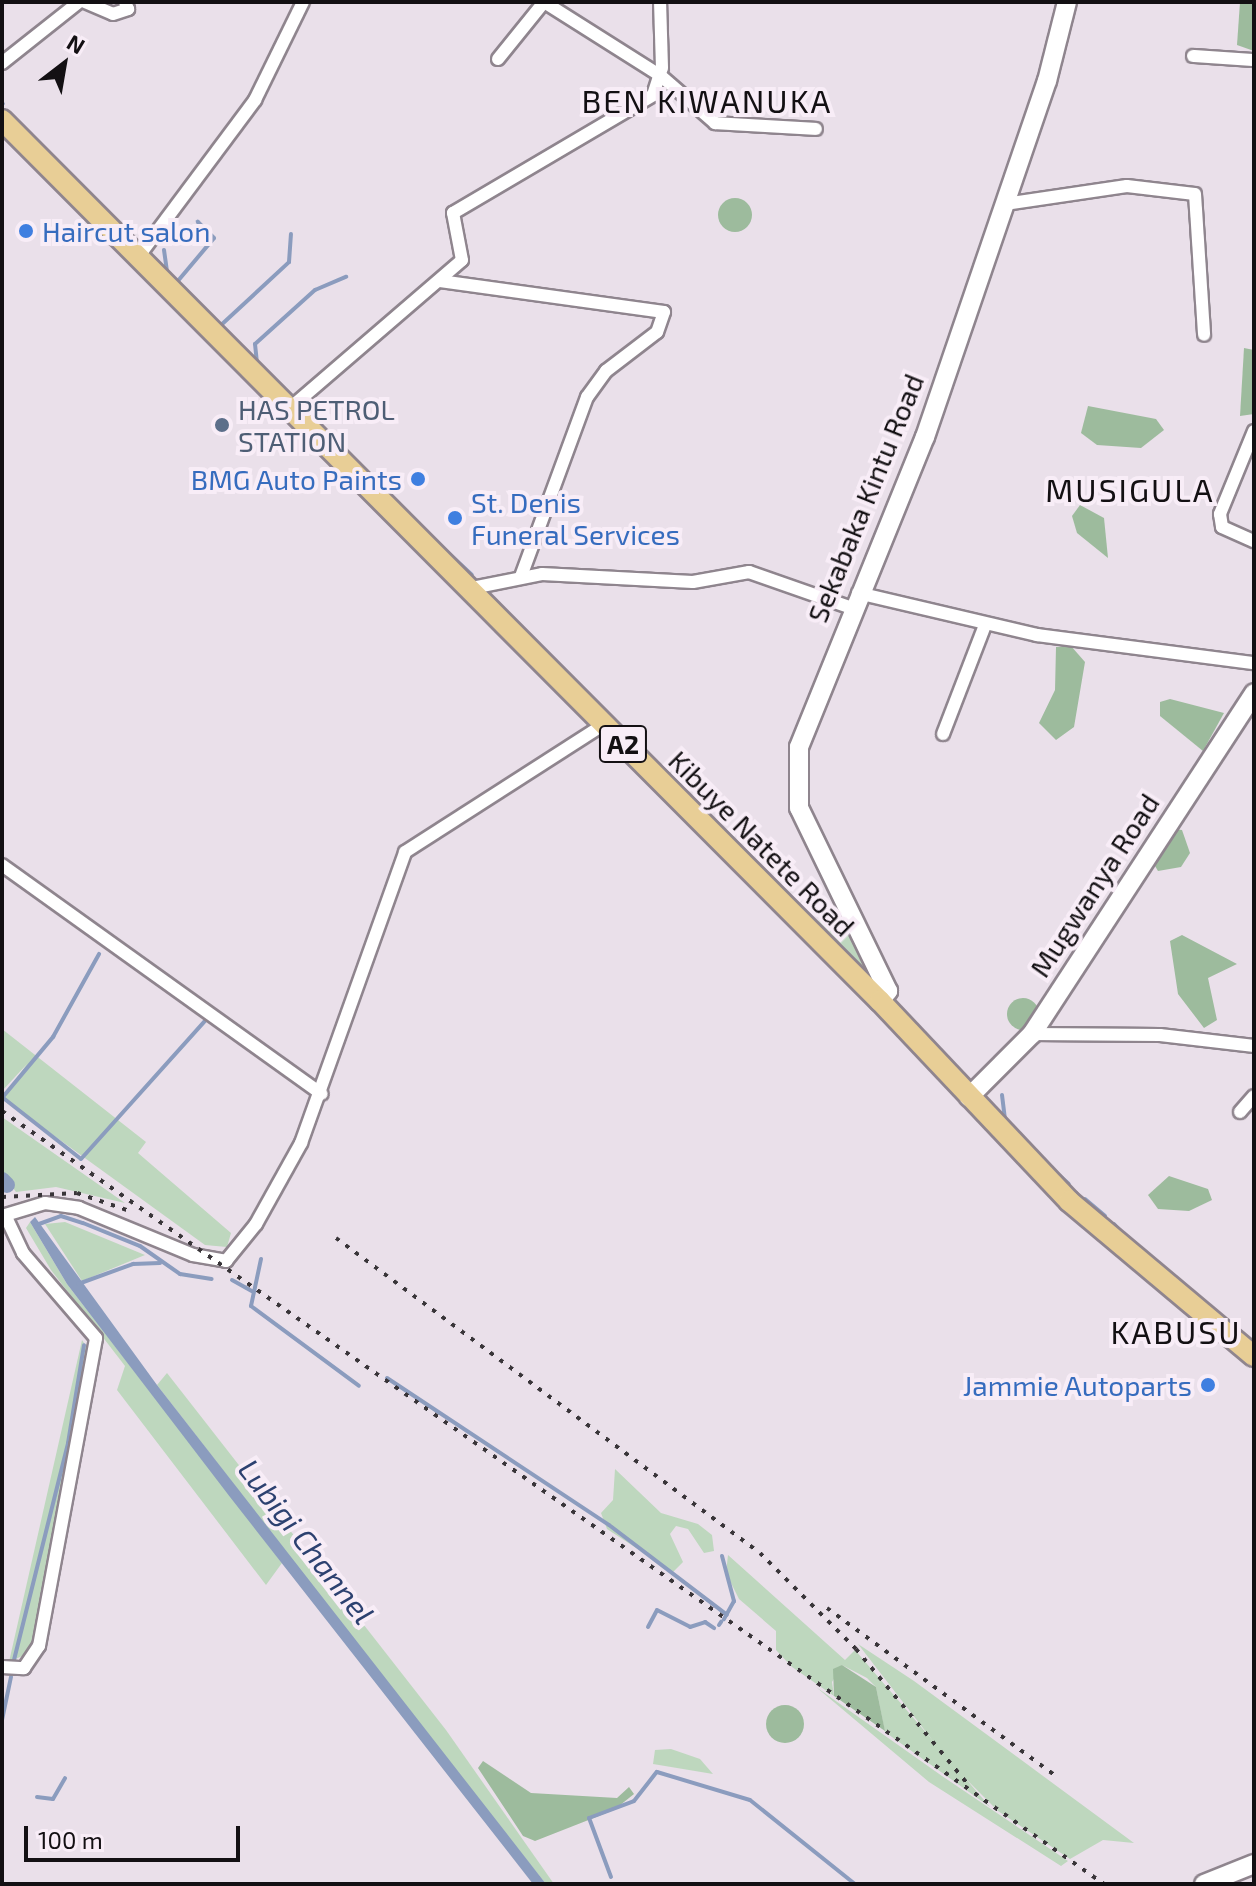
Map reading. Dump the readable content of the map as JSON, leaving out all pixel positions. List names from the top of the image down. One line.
{"streets":{"main road":["A2","Kibuye Natete Road"],"street":["Sekabaka Kintu Road","Mugwanya Road"]},"crossings":[["Sekabaka Kintu Road","Kibuye Natete Road"],["Kibuye Natete Road","Mugwanya Road"]],"districts":["BEN KIWANUKA","MUSIGULA","KABUSU"],"water":["Lubigi Channel"],"places":["Haircut salon","HAS PETROL STATION","BMG Auto Paints","St. Denis Funeral Services","Jammie Autoparts"],"scale_bar":"100 m","north":"top right"}
